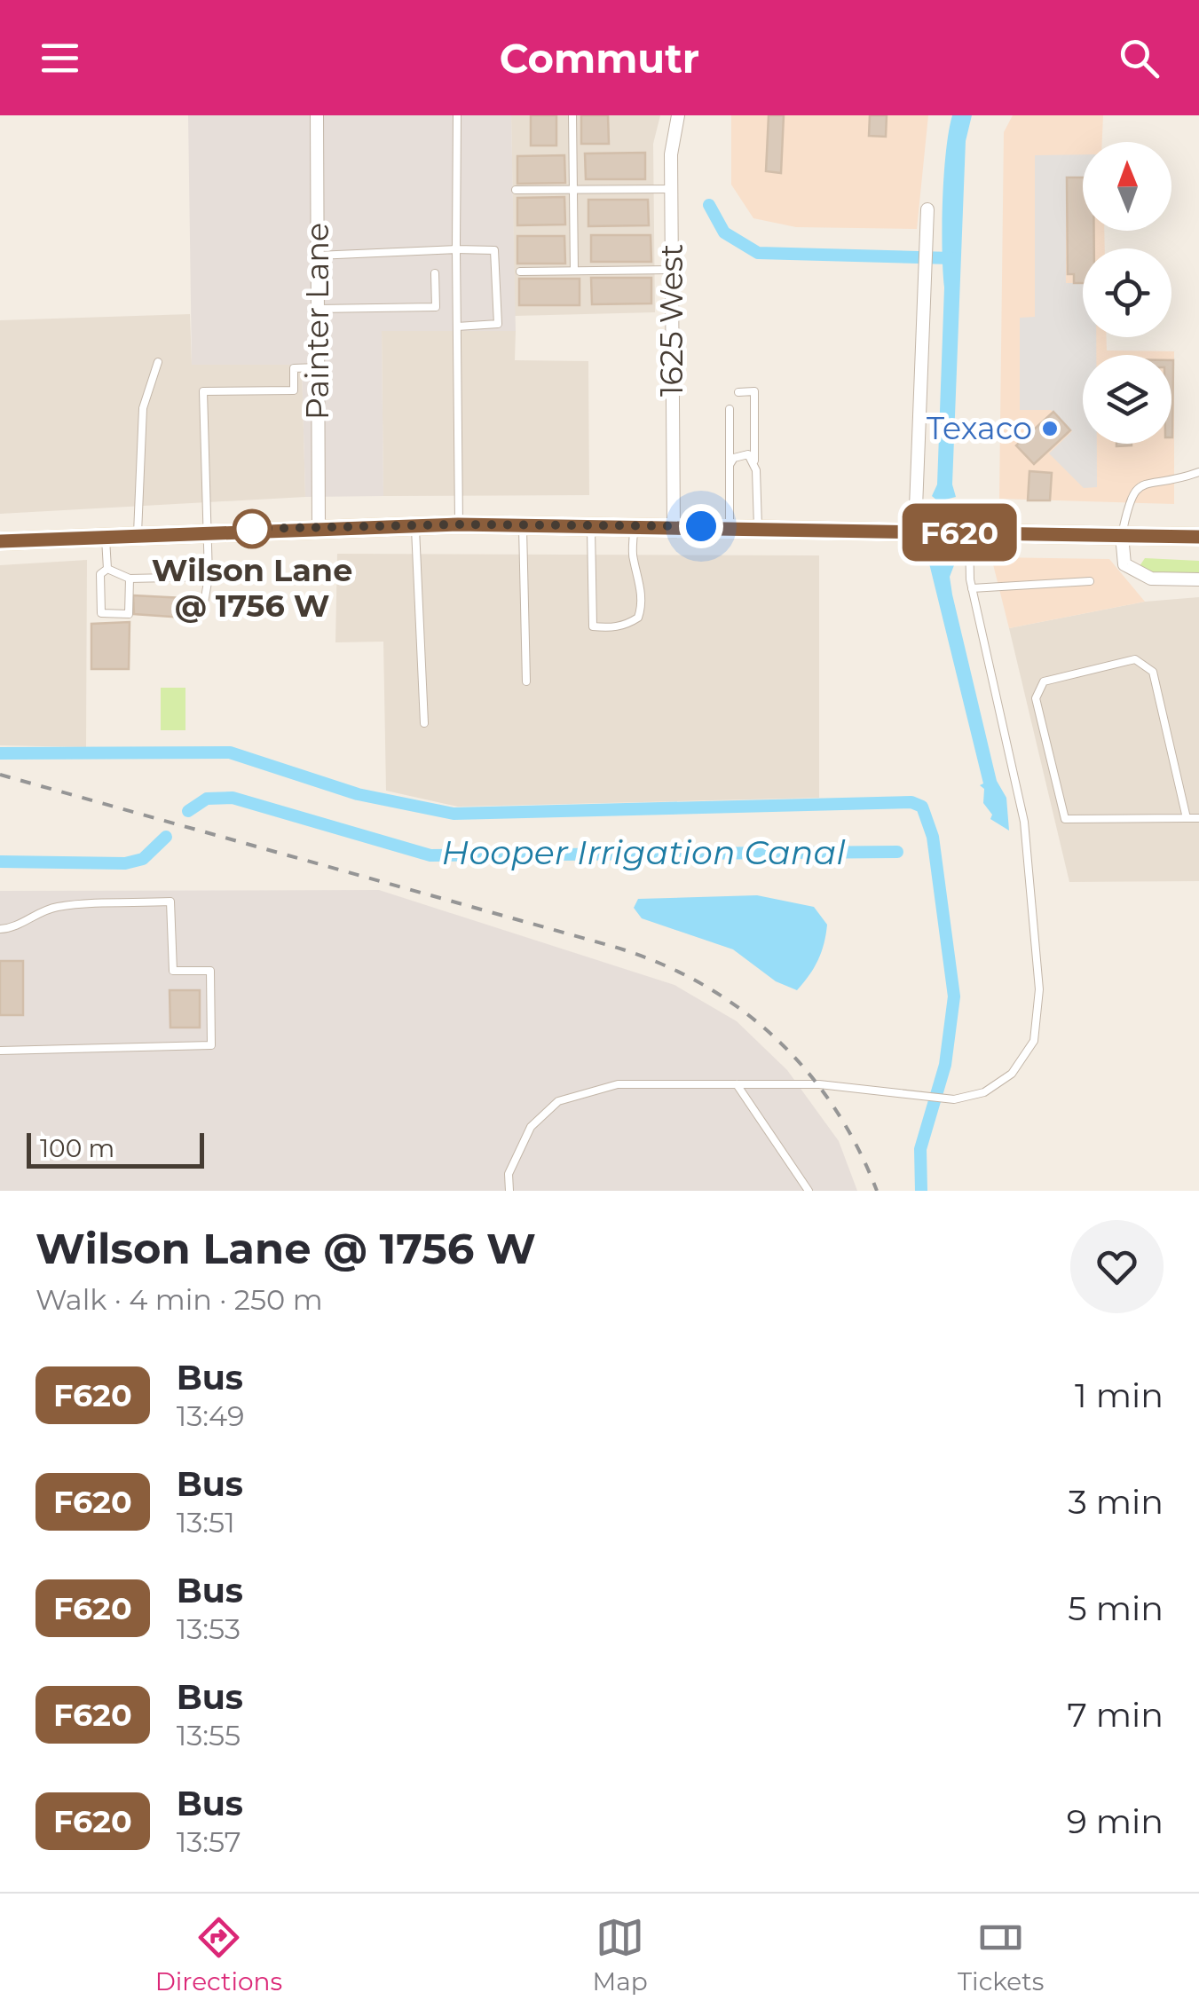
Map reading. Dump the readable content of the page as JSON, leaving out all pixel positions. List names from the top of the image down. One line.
{"streets":{"street":["1625 West","Painter Lane"]},"water":["Hooper Irrigation Canal"],"places":["Texaco","Wilson Lane @ 1756 W"],"lines":["bus line F620"],"scale_bar":"100 m","north":"top","page":{"header":"Commutr","on_map":"F620","scale":"100 m","heading":["Wilson Lane @ 1756 W","Walk · 4 min · 250 m"],"list":[{"mark":"F620","name":"Bus","note":"13:49","value":"1 min"},{"mark":"F620","name":"Bus","note":"13:51","value":"3 min"},{"mark":"F620","name":"Bus","note":"13:53","value":"5 min"},{"mark":"F620","name":"Bus","note":"13:55","value":"7 min"},{"mark":"F620","name":"Bus","note":"13:57","value":"9 min"}],"tabs":["Directions","Map","Tickets"]}}
